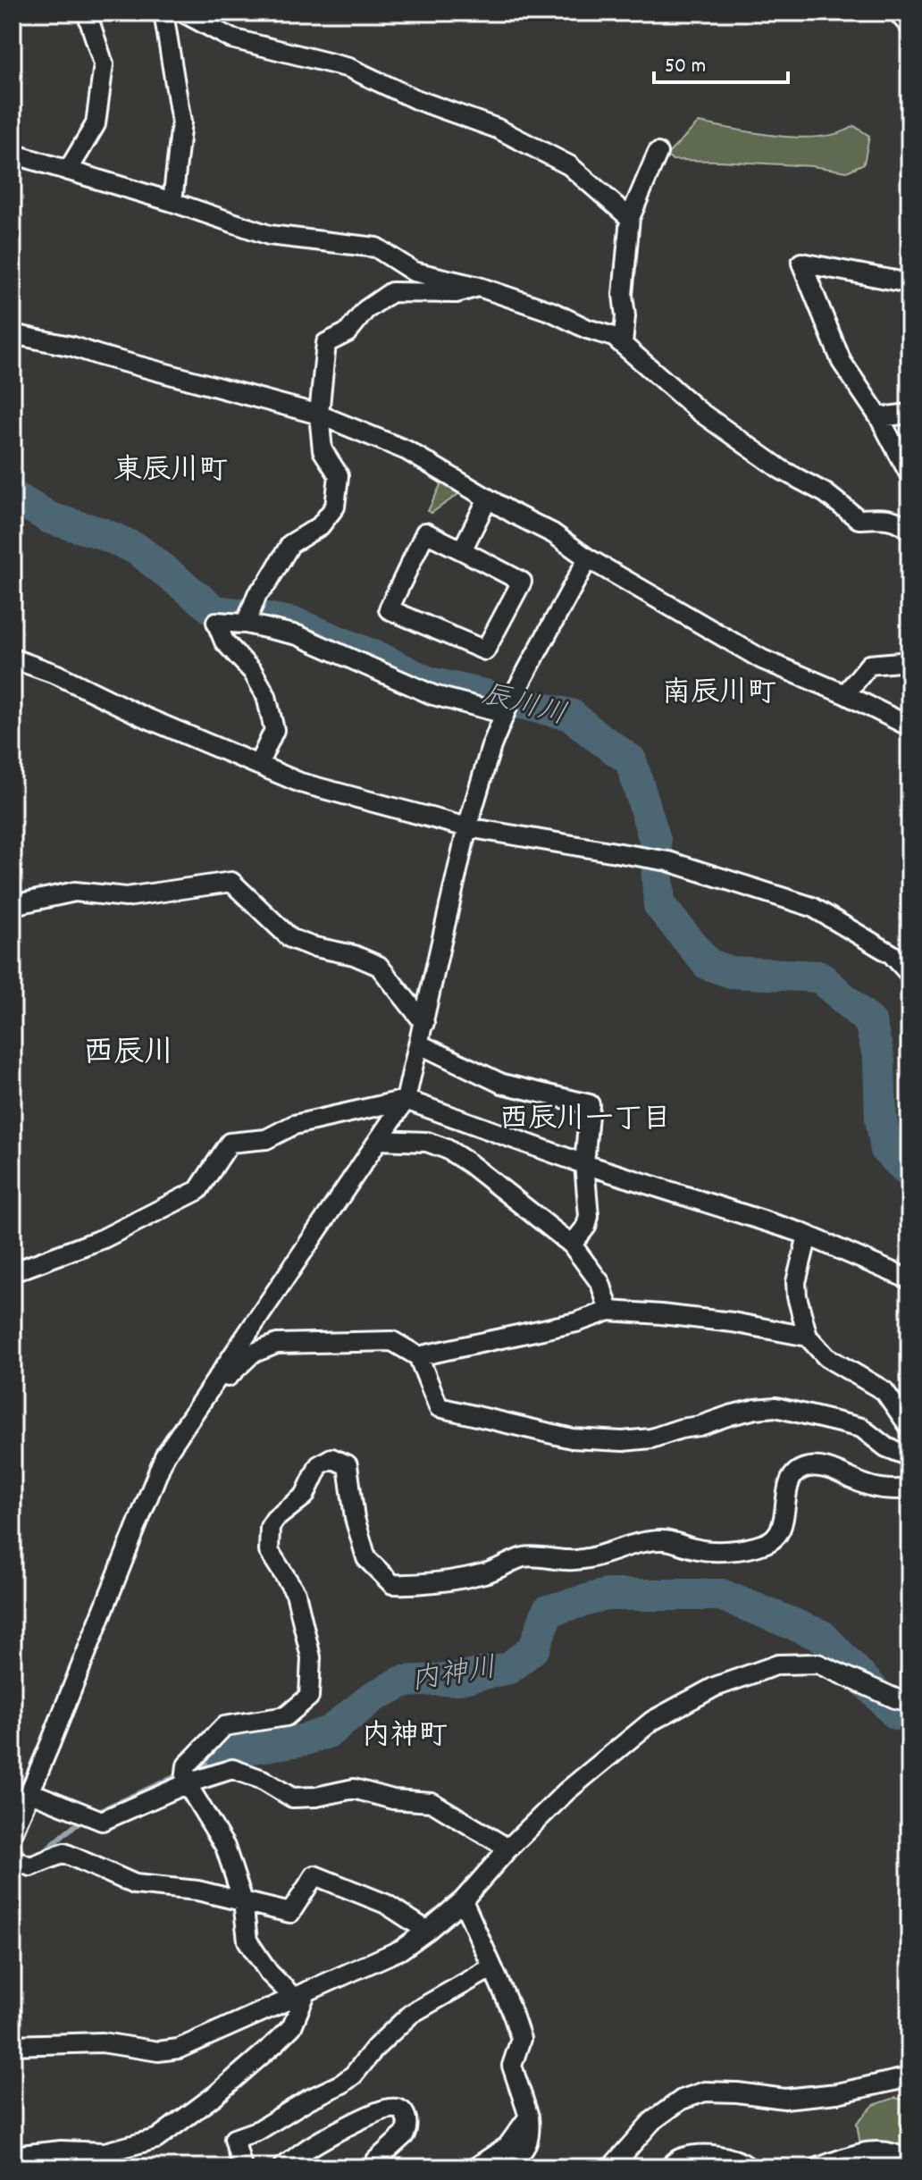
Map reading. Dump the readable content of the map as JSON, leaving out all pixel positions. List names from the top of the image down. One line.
{"districts":["東辰川町","南辰川町","西辰川","西辰川一丁目","内神町"],"water":["辰川川","内神川"],"scale_bar":"50 m"}
